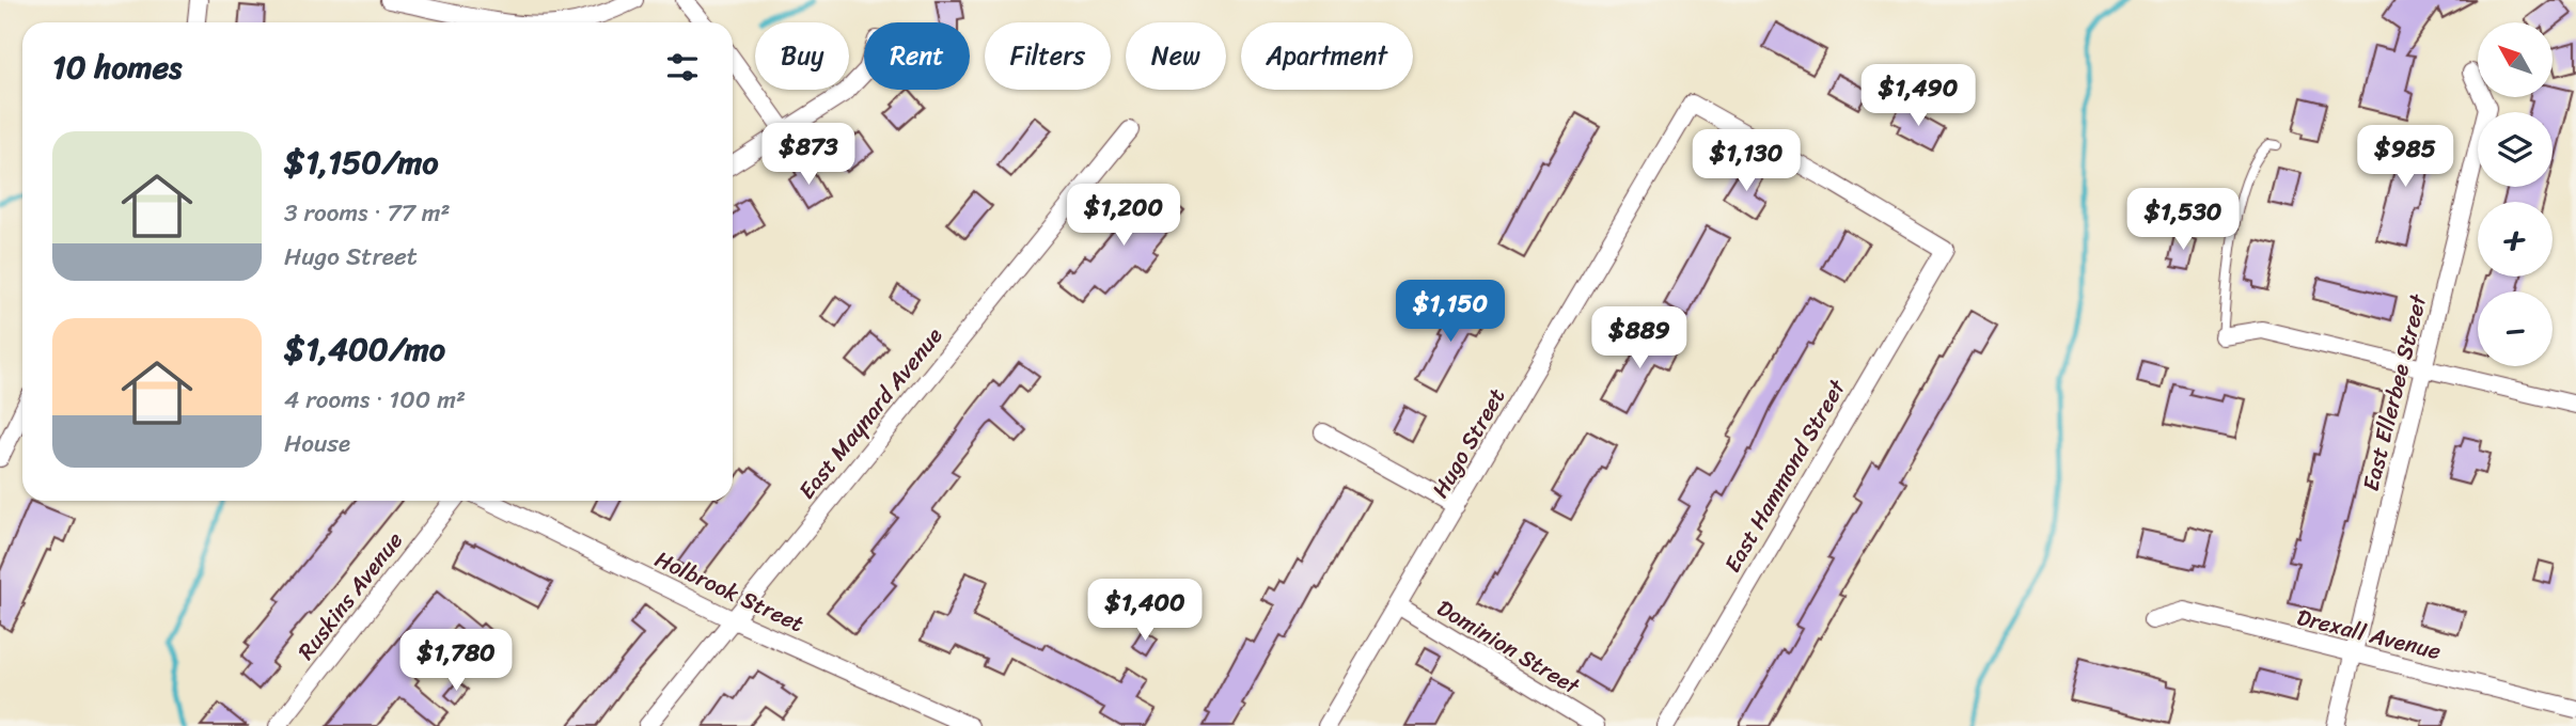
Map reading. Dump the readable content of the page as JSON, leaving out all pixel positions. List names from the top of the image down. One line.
{"streets":{"street":["East Ellerbee Street","East Maynard Avenue","Hugo Street","East Hammond Street","Holbrook Street","Ruskins Avenue","Drexall Avenue","Dominion Street"]},"crossings":[["East Ellerbee Street","Drexall Avenue"],["East Maynard Avenue","Holbrook Street"],["Hugo Street","East Hammond Street"],["Hugo Street","Dominion Street"]],"north":"top left","page":{"map_buttons":["+","−"],"chip":["Buy","Rent","Filters","New","Apartment"],"heading":"10 homes","price":["$1,490","$873","$985","$1,130","$1,200","$1,530","$1,150","$889","$1,400","$1,780"],"list":[{"name":"$1,150/mo","note":"3 rooms · 77 m² · Hugo Street"},{"name":"$1,400/mo","note":"4 rooms · 100 m² · House"}]}}
